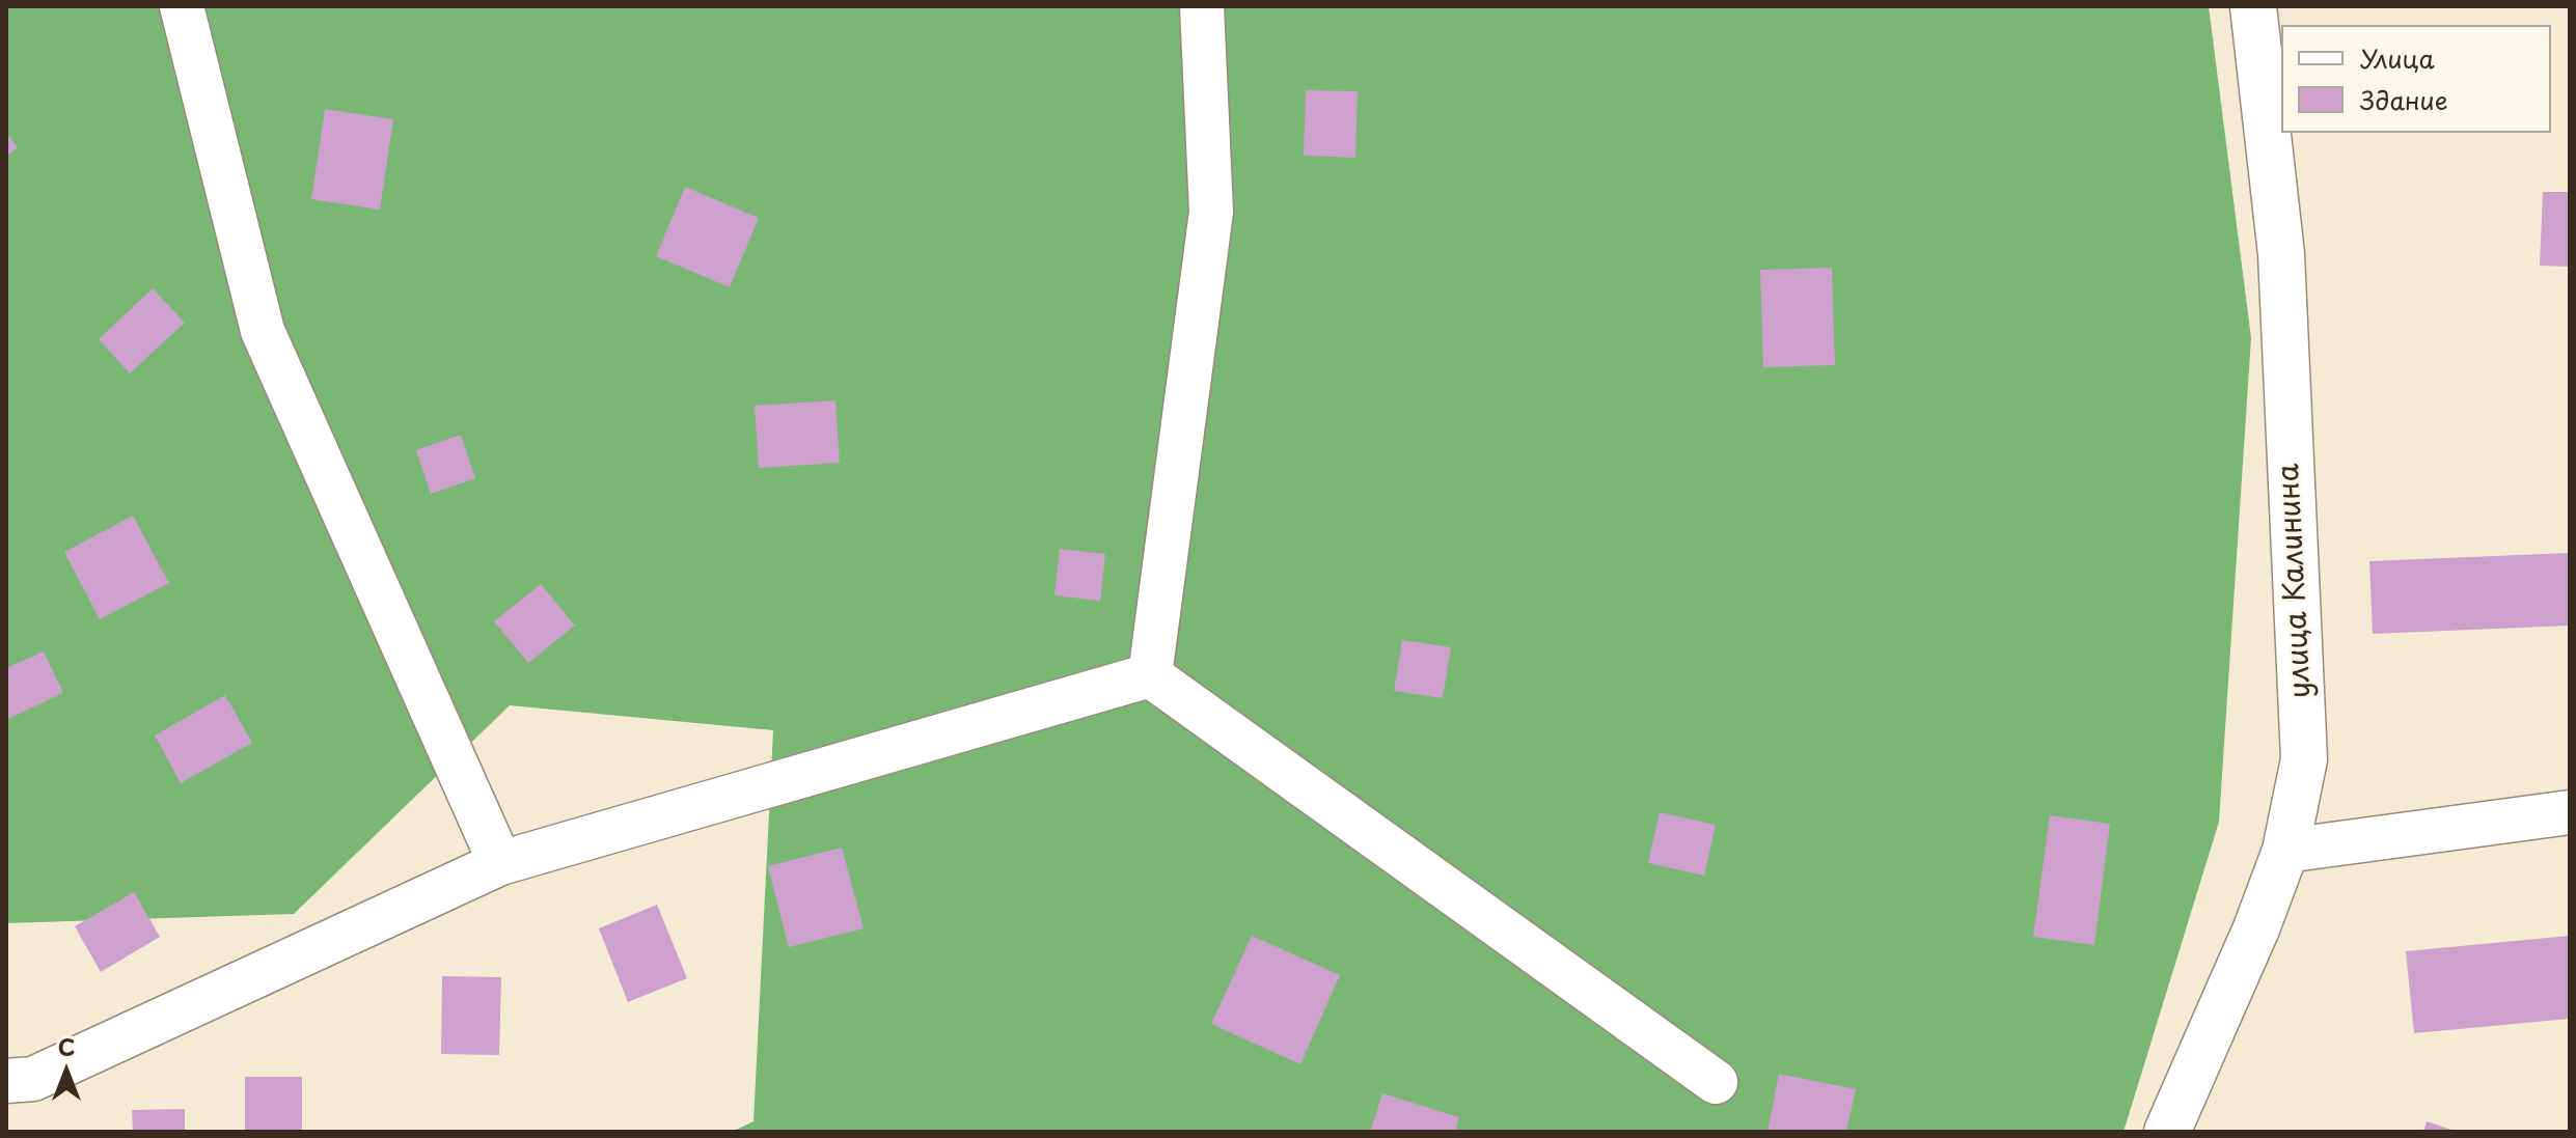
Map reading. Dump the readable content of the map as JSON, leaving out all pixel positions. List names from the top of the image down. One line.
{"streets":{"main road":["улица Калинина"]},"legend":["Улица","Здание"],"north":"top"}
